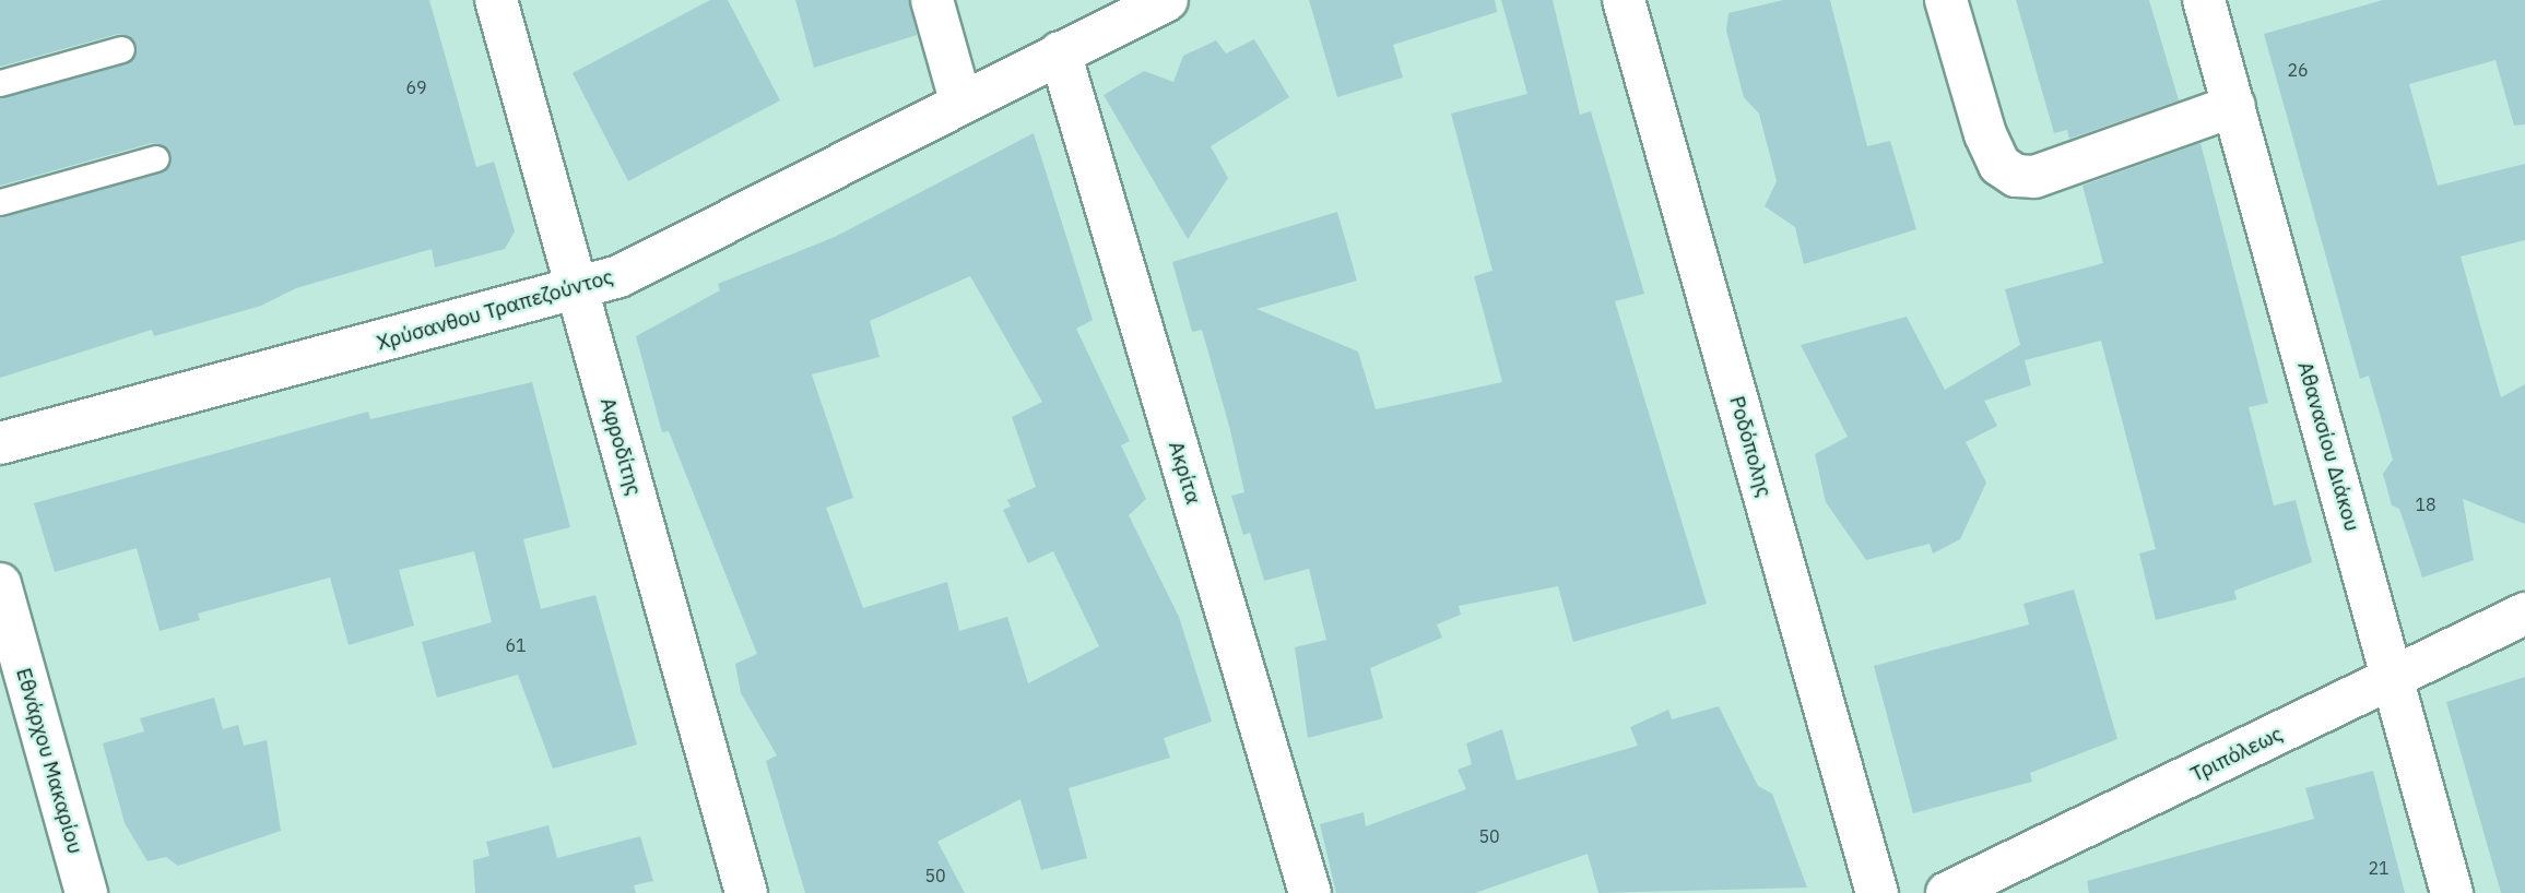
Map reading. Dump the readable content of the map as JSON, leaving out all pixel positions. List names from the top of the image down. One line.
{"streets":{"street":["Χρύσανθου Τραπεζούντος","Αφροδίτης","Ροδόπολης","Αθανασίου Διάκου","Ακρίτα","Τριπόλεως","Εθνάρχου Μακαρίου"]},"crossings":[["Χρύσανθου Τραπεζούντος","Αφροδίτης"],["Χρύσανθου Τραπεζούντος","Ακρίτα"],["Αθανασίου Διάκου","Τριπόλεως"]],"house_numbers":["26","69","18","61","50","21","50"]}
